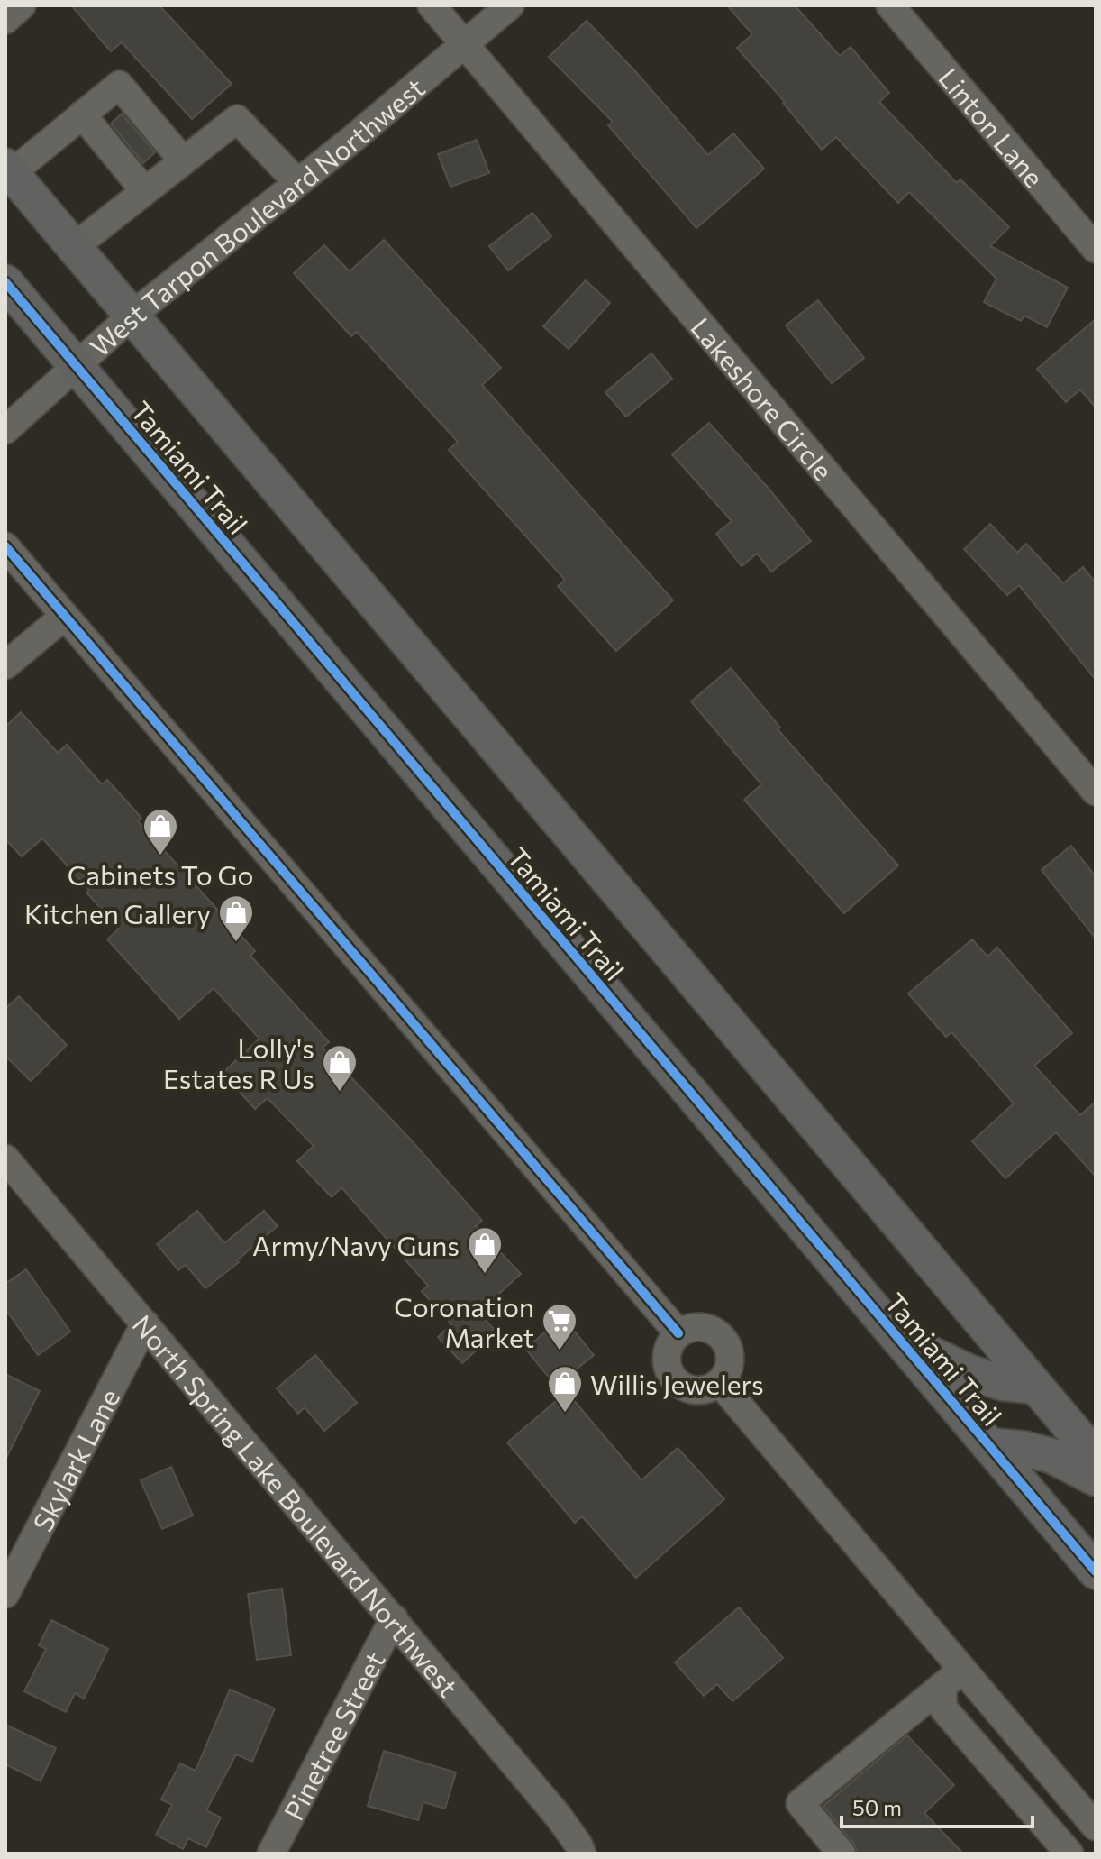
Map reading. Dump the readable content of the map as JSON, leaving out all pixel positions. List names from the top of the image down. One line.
{"streets":{"main road":["Tamiami Trail"],"street":["Linton Lane","West Tarpon Boulevard Northwest","Lakeshore Circle","Skylark Lane","North Spring Lake Boulevard Northwest","Pinetree Street"]},"crossings":[["West Tarpon Boulevard Northwest","Lakeshore Circle"],["West Tarpon Boulevard Northwest","Tamiami Trail"],["Skylark Lane","North Spring Lake Boulevard Northwest"],["North Spring Lake Boulevard Northwest","Pinetree Street"]],"places":{"shop":["Cabinets To Go","Kitchen Gallery","Lolly's Estates R Us","Army/Navy Guns","Willis Jewelers"],"supermarket":["Coronation Market"]},"scale_bar":"50 m"}
